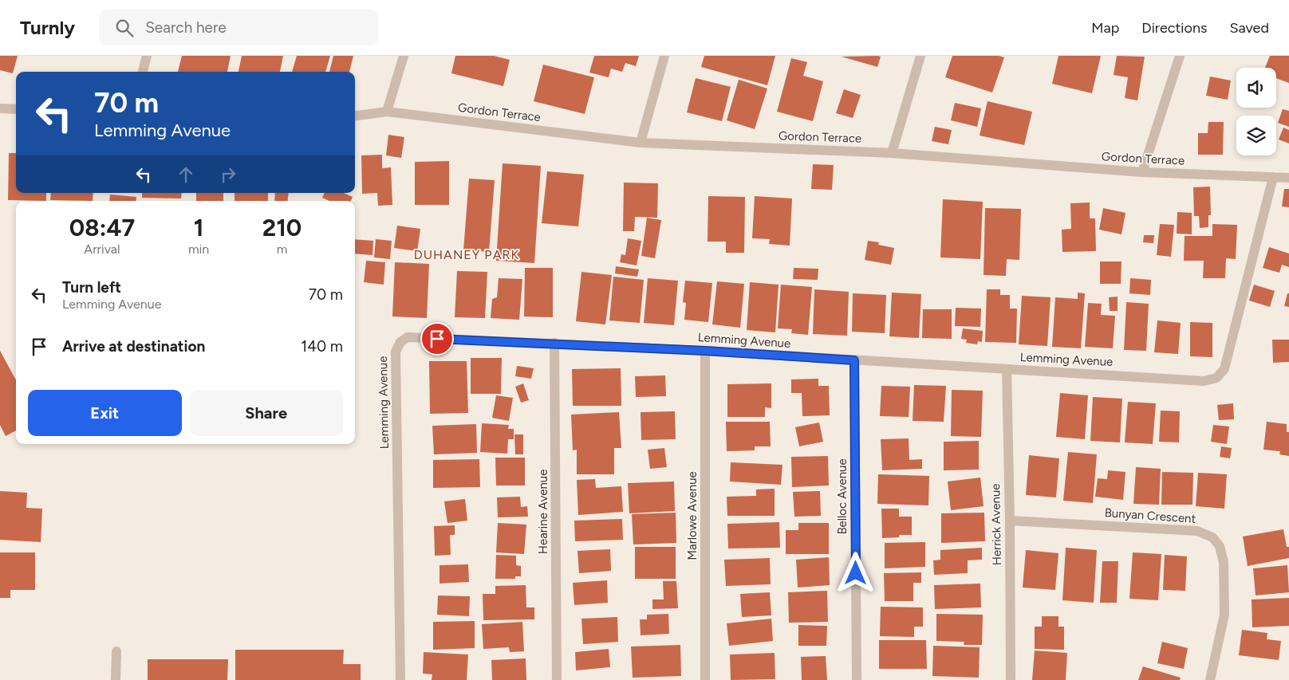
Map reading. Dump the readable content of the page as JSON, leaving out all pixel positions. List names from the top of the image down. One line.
{"streets":{"street":["Gordon Terrace","Lemming Avenue","Belloc Avenue","Hearine Avenue","Marlowe Avenue","Bunyan Crescent","Herrick Avenue"]},"crossings":[["Gordon Terrace","Lemming Avenue"],["Lemming Avenue","Belloc Avenue"],["Lemming Avenue","Hearine Avenue"],["Lemming Avenue","Marlowe Avenue"],["Lemming Avenue","Herrick Avenue"],["Bunyan Crescent","Herrick Avenue"]],"districts":["DUHANEY PARK"],"page":{"header":"Turnly","search":"Search here","nav":["Map","Directions","Saved"],"turn":["70 m","Lemming Avenue"],"eta":["08:47","Arrival","1","min","210","m"],"list":[{"name":"Turn left","note":"Lemming Avenue","value":"70 m"},{"name":"Arrive at destination","value":"140 m"}],"buttons":["Exit","Share"]}}
